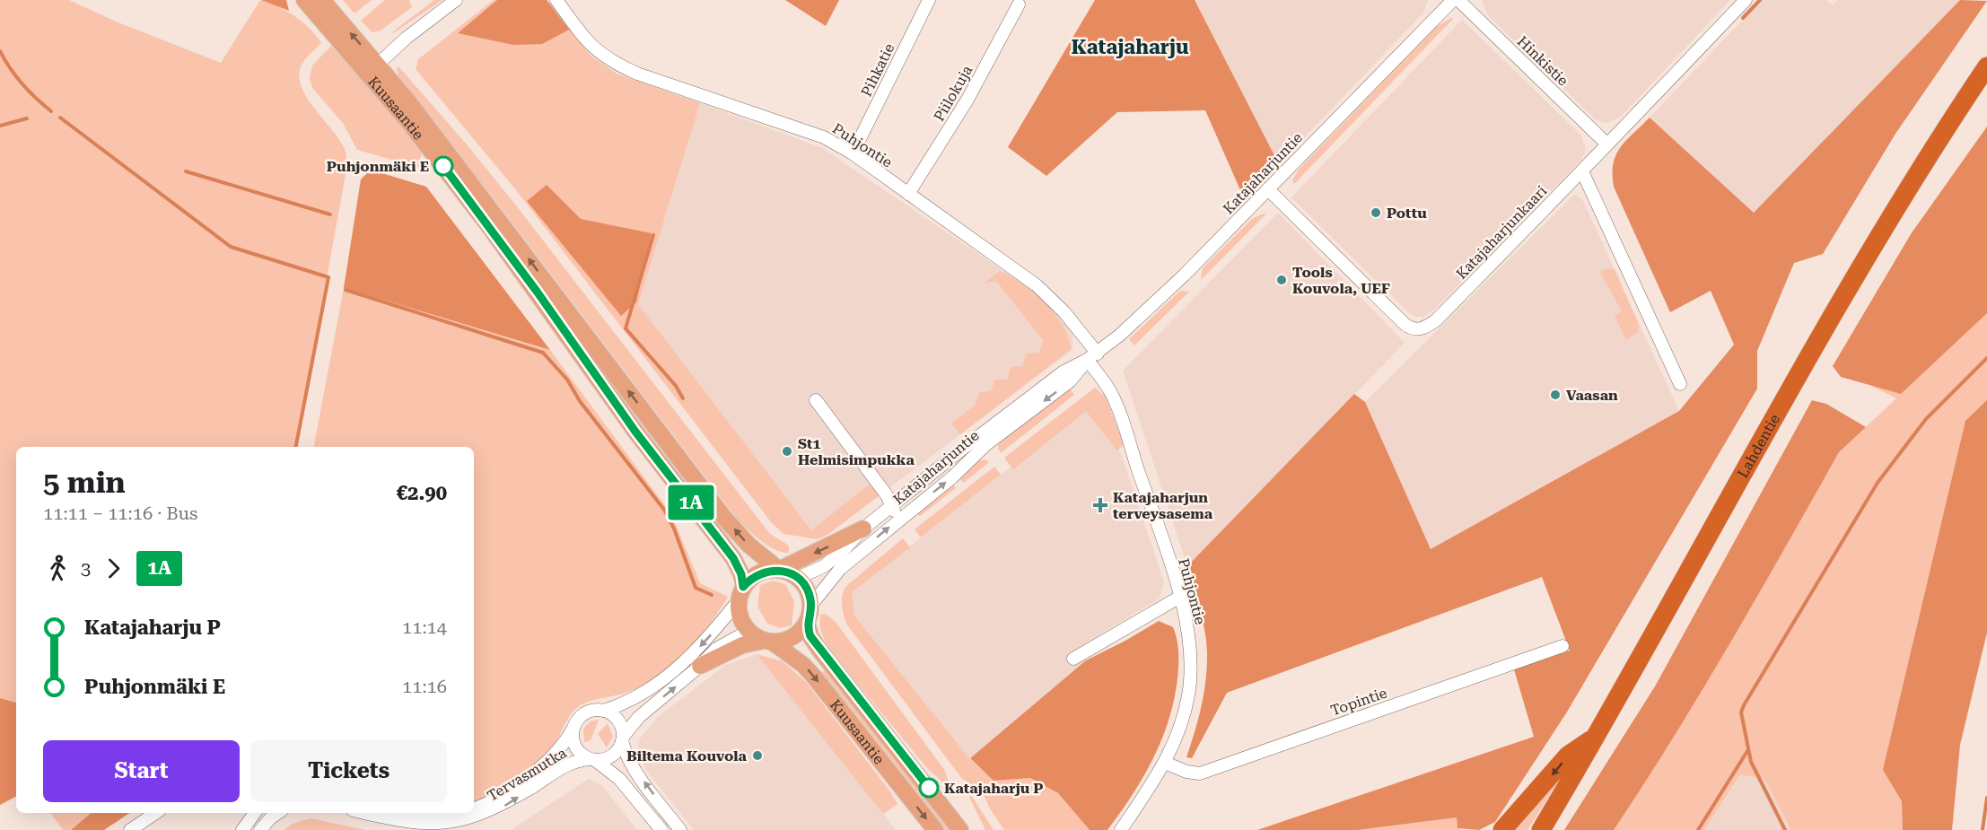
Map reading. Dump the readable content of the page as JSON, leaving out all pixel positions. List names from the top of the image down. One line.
{"streets":{"highway":["Lahdentie"],"main road":["Kuusaantie"],"street":["Hinkistie","Pihkatie","Piilokuja","Puhjontie","Katajaharjuntie","Katajaharjunkaari","Topintie","Tervasmutka"]},"crossings":[["Hinkistie","Katajaharjunkaari"],["Pihkatie","Puhjontie"],["Piilokuja","Puhjontie"],["Kuusaantie","Katajaharjuntie"],["Puhjontie","Katajaharjuntie"],["Puhjontie","Topintie"],["Katajaharjuntie","Katajaharjunkaari"]],"one_way":["Tervasmutka"],"districts":["Katajaharju"],"places":{"other":["Puhjonmäki E","Pottu","Tools Kouvola, UEF","Vaasan","St1 Helmisimpukka","Biltema Kouvola","Katajaharju P"],"health":["Katajaharjun terveysasema"]},"lines":["bus line 1A"],"page":{"on_map":"1A","heading":["5 min","11:11 – 11:16 · Bus","€2.90"],"legs":["3","1A"],"list":[{"name":"Katajaharju P","value":"11:14"},{"name":"Puhjonmäki E","value":"11:16"}],"buttons":["Start","Tickets"]}}
